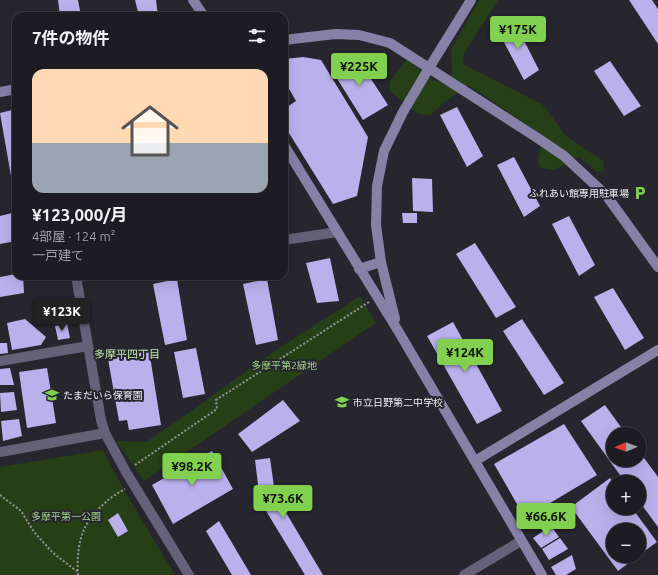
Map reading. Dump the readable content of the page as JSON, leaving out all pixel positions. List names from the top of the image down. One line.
{"districts":["多摩平四丁目"],"parks":["多摩平第2緑地","多摩平第一公園"],"places":{"parking":["ふれあい館専用駐車場"],"school or university":["たまだいら保育園","市立日野第二中学校"]},"north":"left","page":{"heading":"7件の物件","price":["¥175K","¥225K","¥123K","¥124K","¥98.2K","¥73.6K","¥66.6K"],"list":[{"name":"¥123,000/月","note":"4部屋 · 124 m² · 一戸建て"}],"map_buttons":["+","−"]}}
